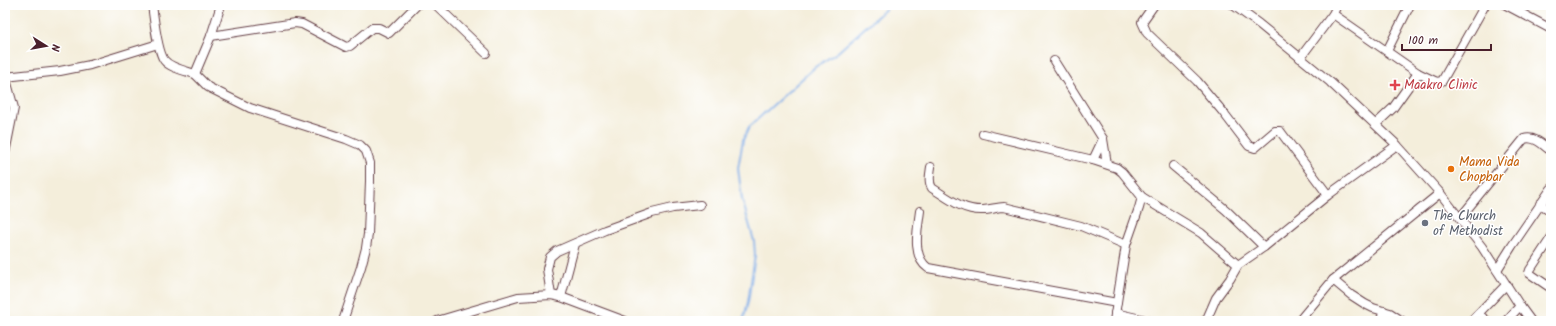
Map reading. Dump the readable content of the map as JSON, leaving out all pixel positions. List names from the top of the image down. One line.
{"places":{"health":["Maakro Clinic"],"other":["Mama Vida Chopbar","The Church of Methodist"]},"scale_bar":"100 m","north":"right"}
